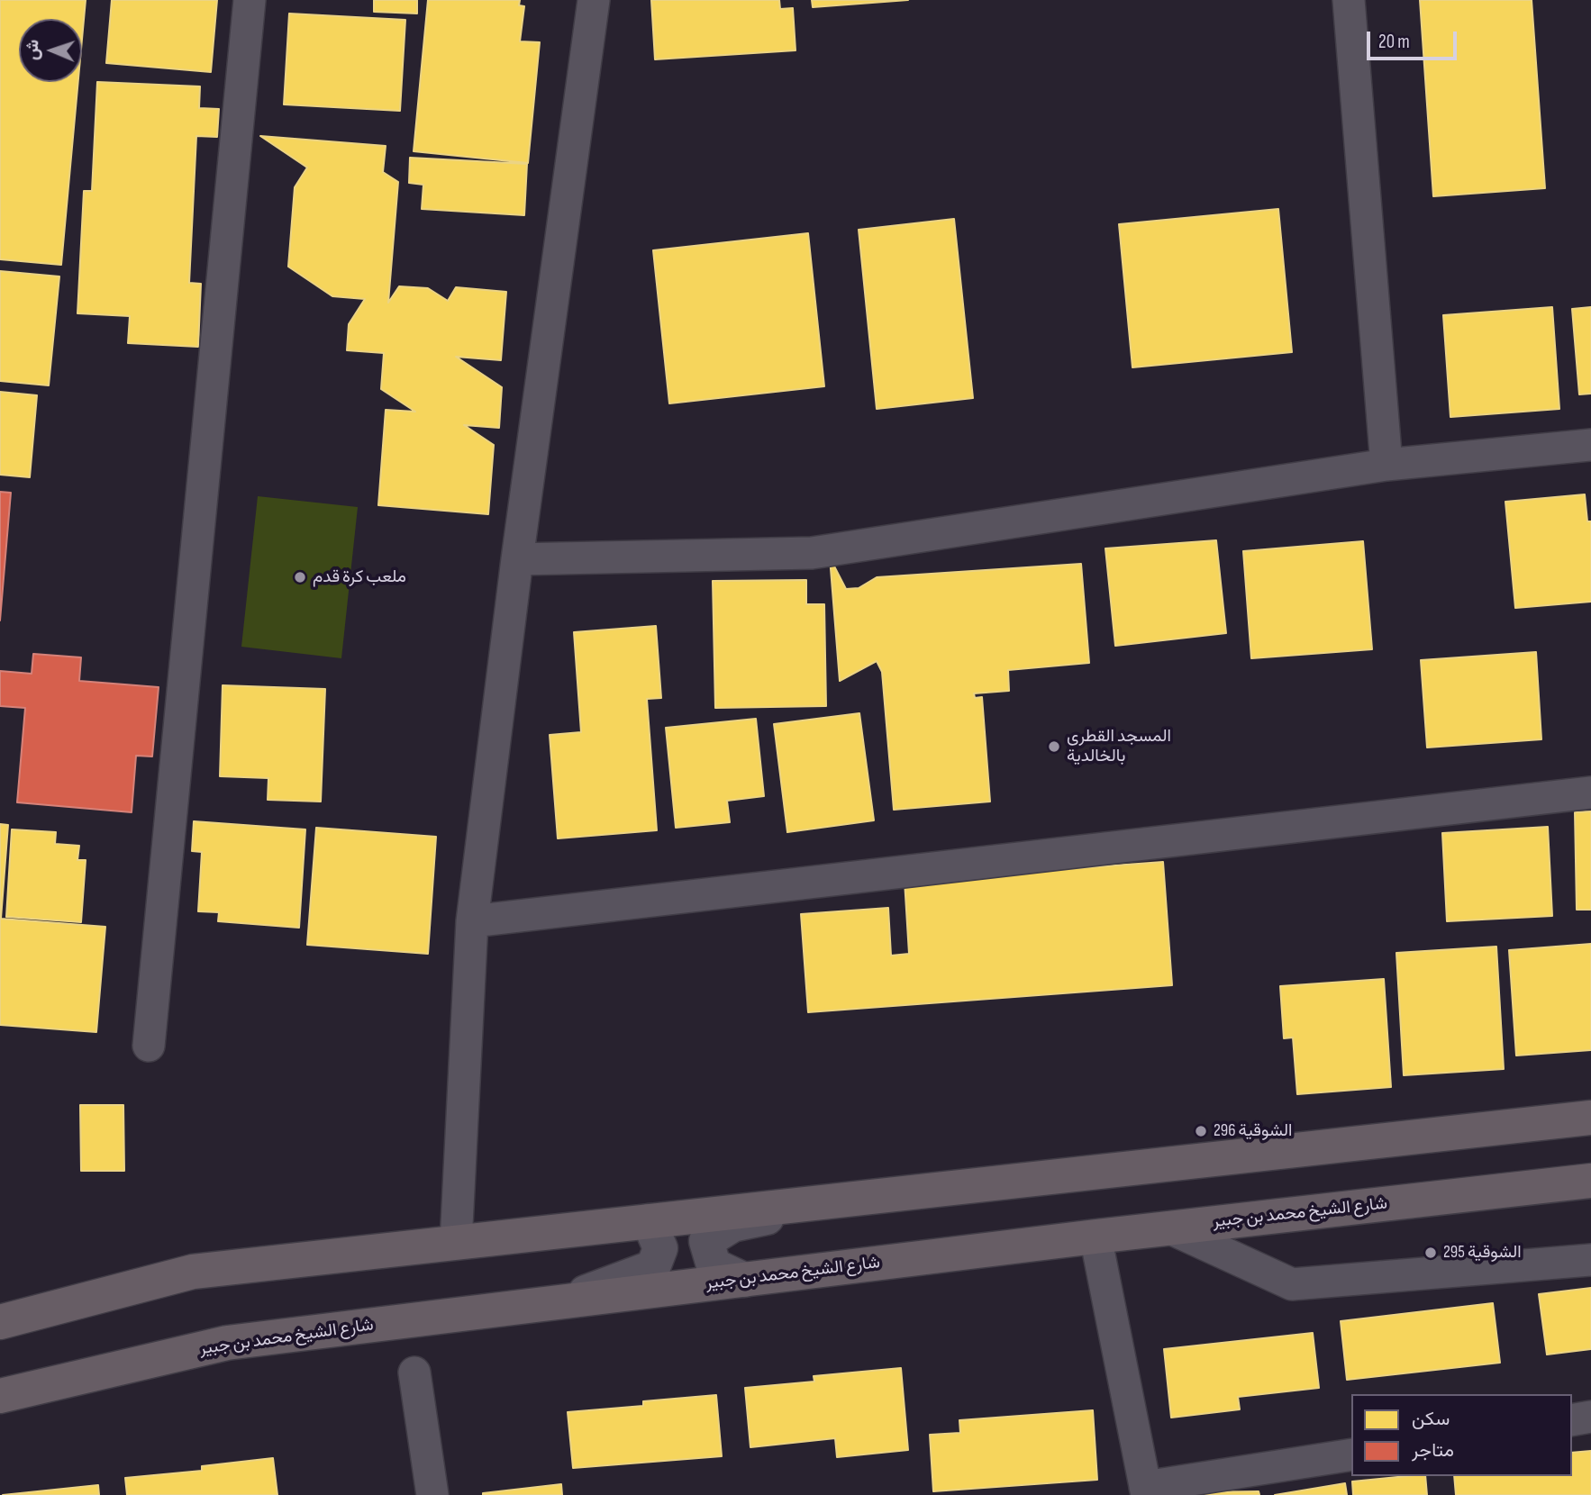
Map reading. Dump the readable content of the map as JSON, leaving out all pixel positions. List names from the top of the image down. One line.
{"streets":{"main road":["شارع الشيخ محمد بن جبير"]},"places":["ملعب كرة قدم","المسجد القطري بالخالدية","الشوقية 296","الشوقية 295"],"legend":["سكن","متاجر"],"scale_bar":"20 m","north":"left"}
